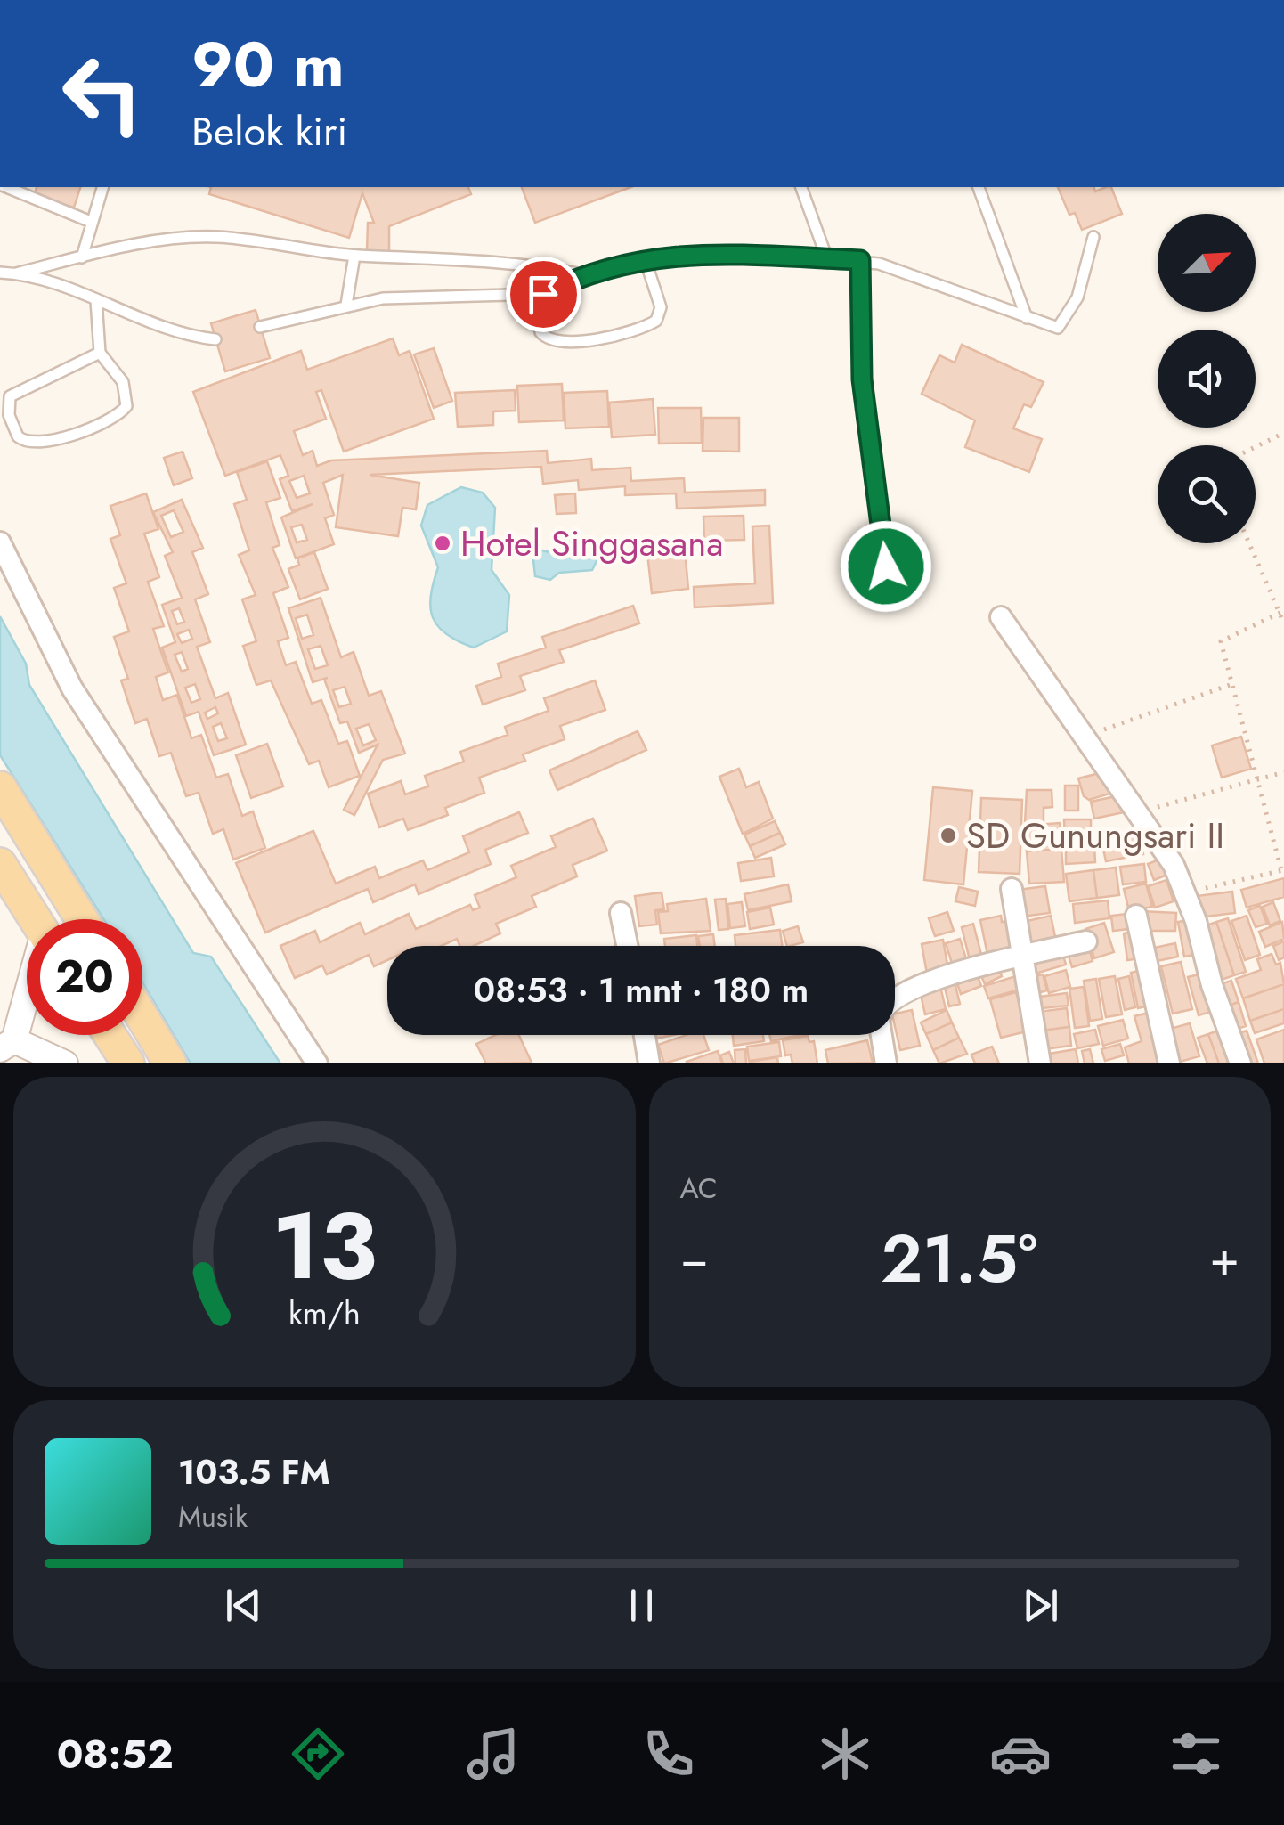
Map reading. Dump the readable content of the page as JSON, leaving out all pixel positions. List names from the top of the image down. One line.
{"places":["Hotel Singgasana","SD Gunungsari II"],"north":"top right","page":{"turn":["90 m","Belok kiri"],"limit":"20","trip":"08:53 · 1 mnt · 180 m","tile":"AC","heat":["−","21.5°","+"],"song":["103.5 FM","Musik"],"tabs":"08:52","gauge":["13","km/h"]}}
